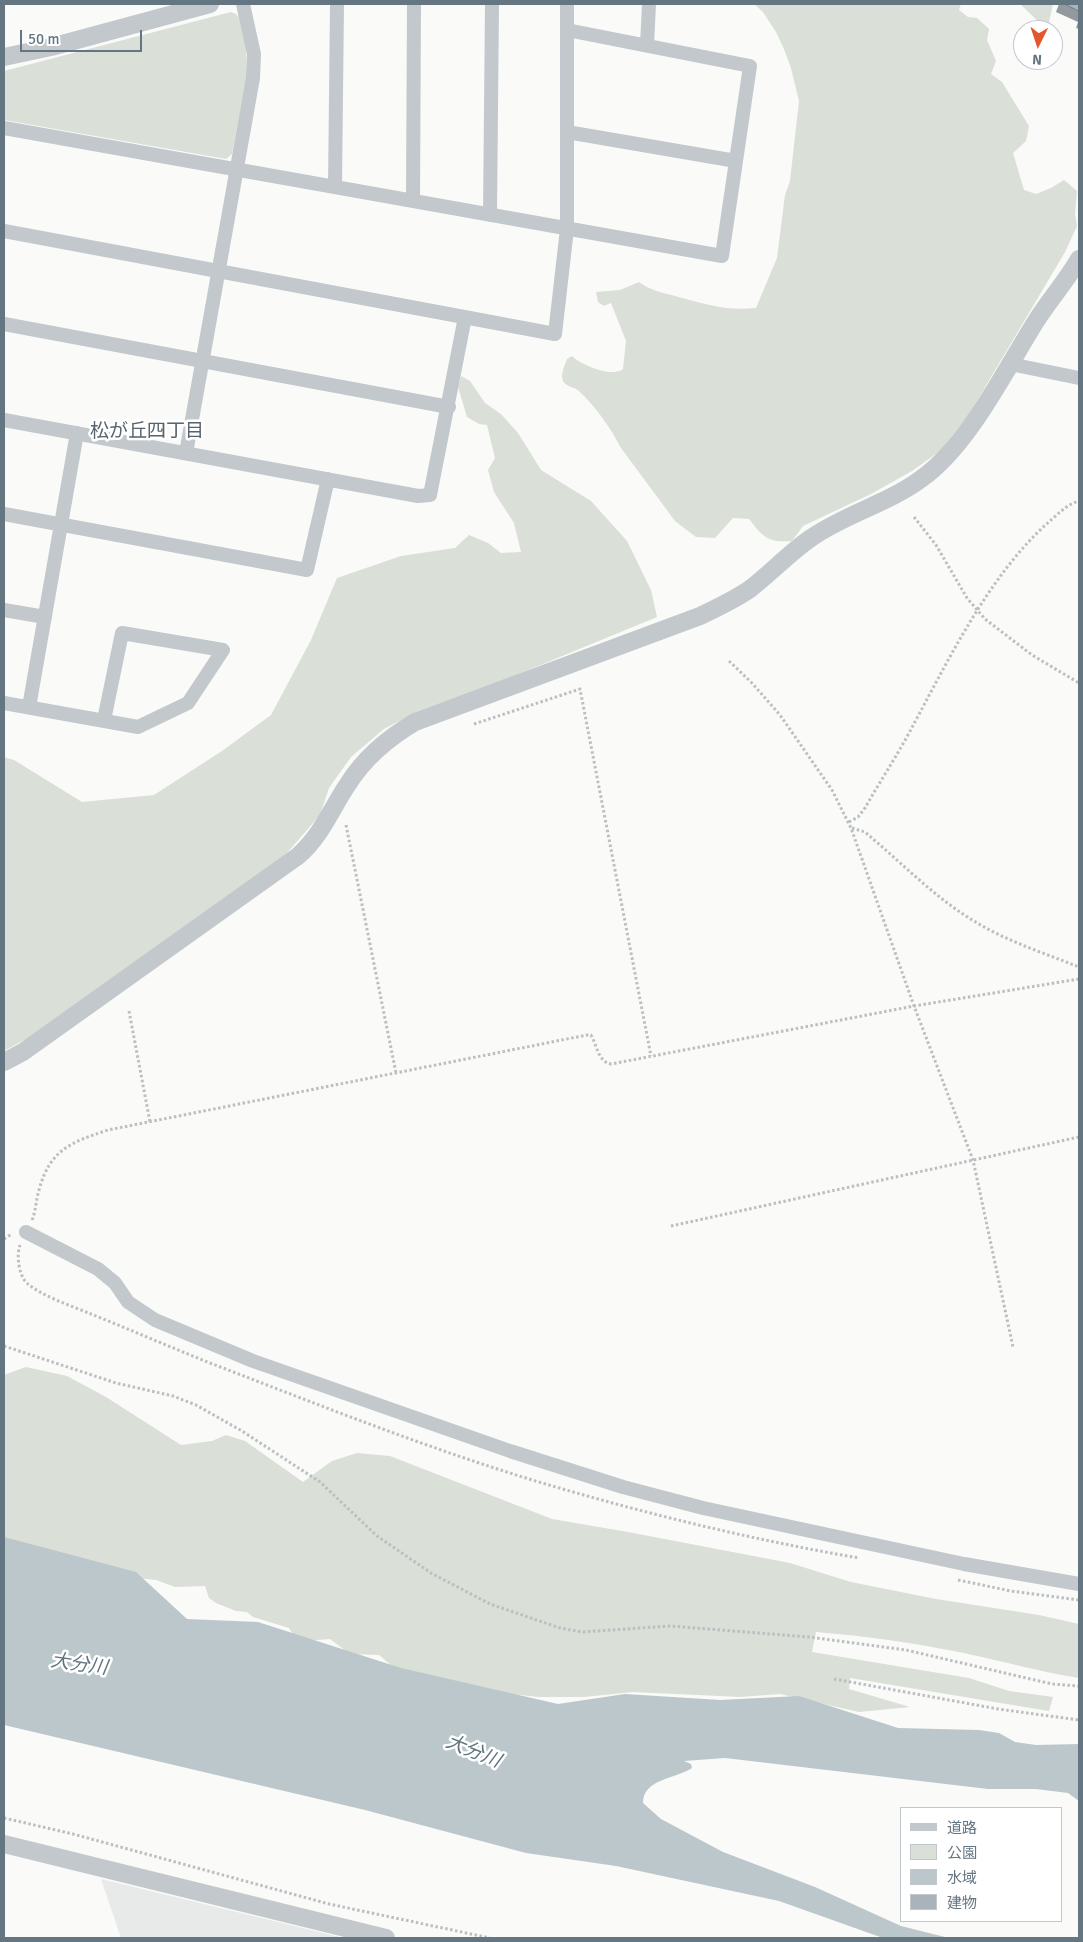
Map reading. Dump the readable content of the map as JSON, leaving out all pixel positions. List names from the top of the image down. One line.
{"districts":["松が丘四丁目"],"water":["大分川"],"legend":["道路","公園","水域","建物"],"scale_bar":"50 m","north":"bottom"}
